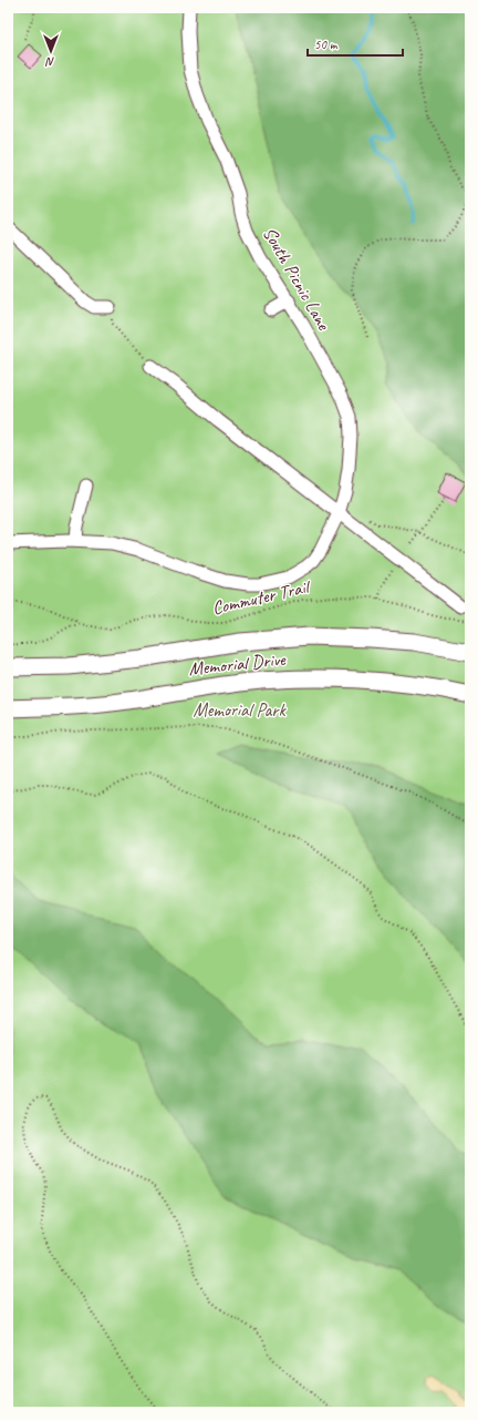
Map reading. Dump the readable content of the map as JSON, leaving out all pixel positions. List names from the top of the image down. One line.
{"streets":{"main road":["Memorial Drive"],"street":["South Picnic Lane"],"path":["Commuter Trail"]},"parks":["Memorial Park"],"scale_bar":"50 m","north":"bottom"}
